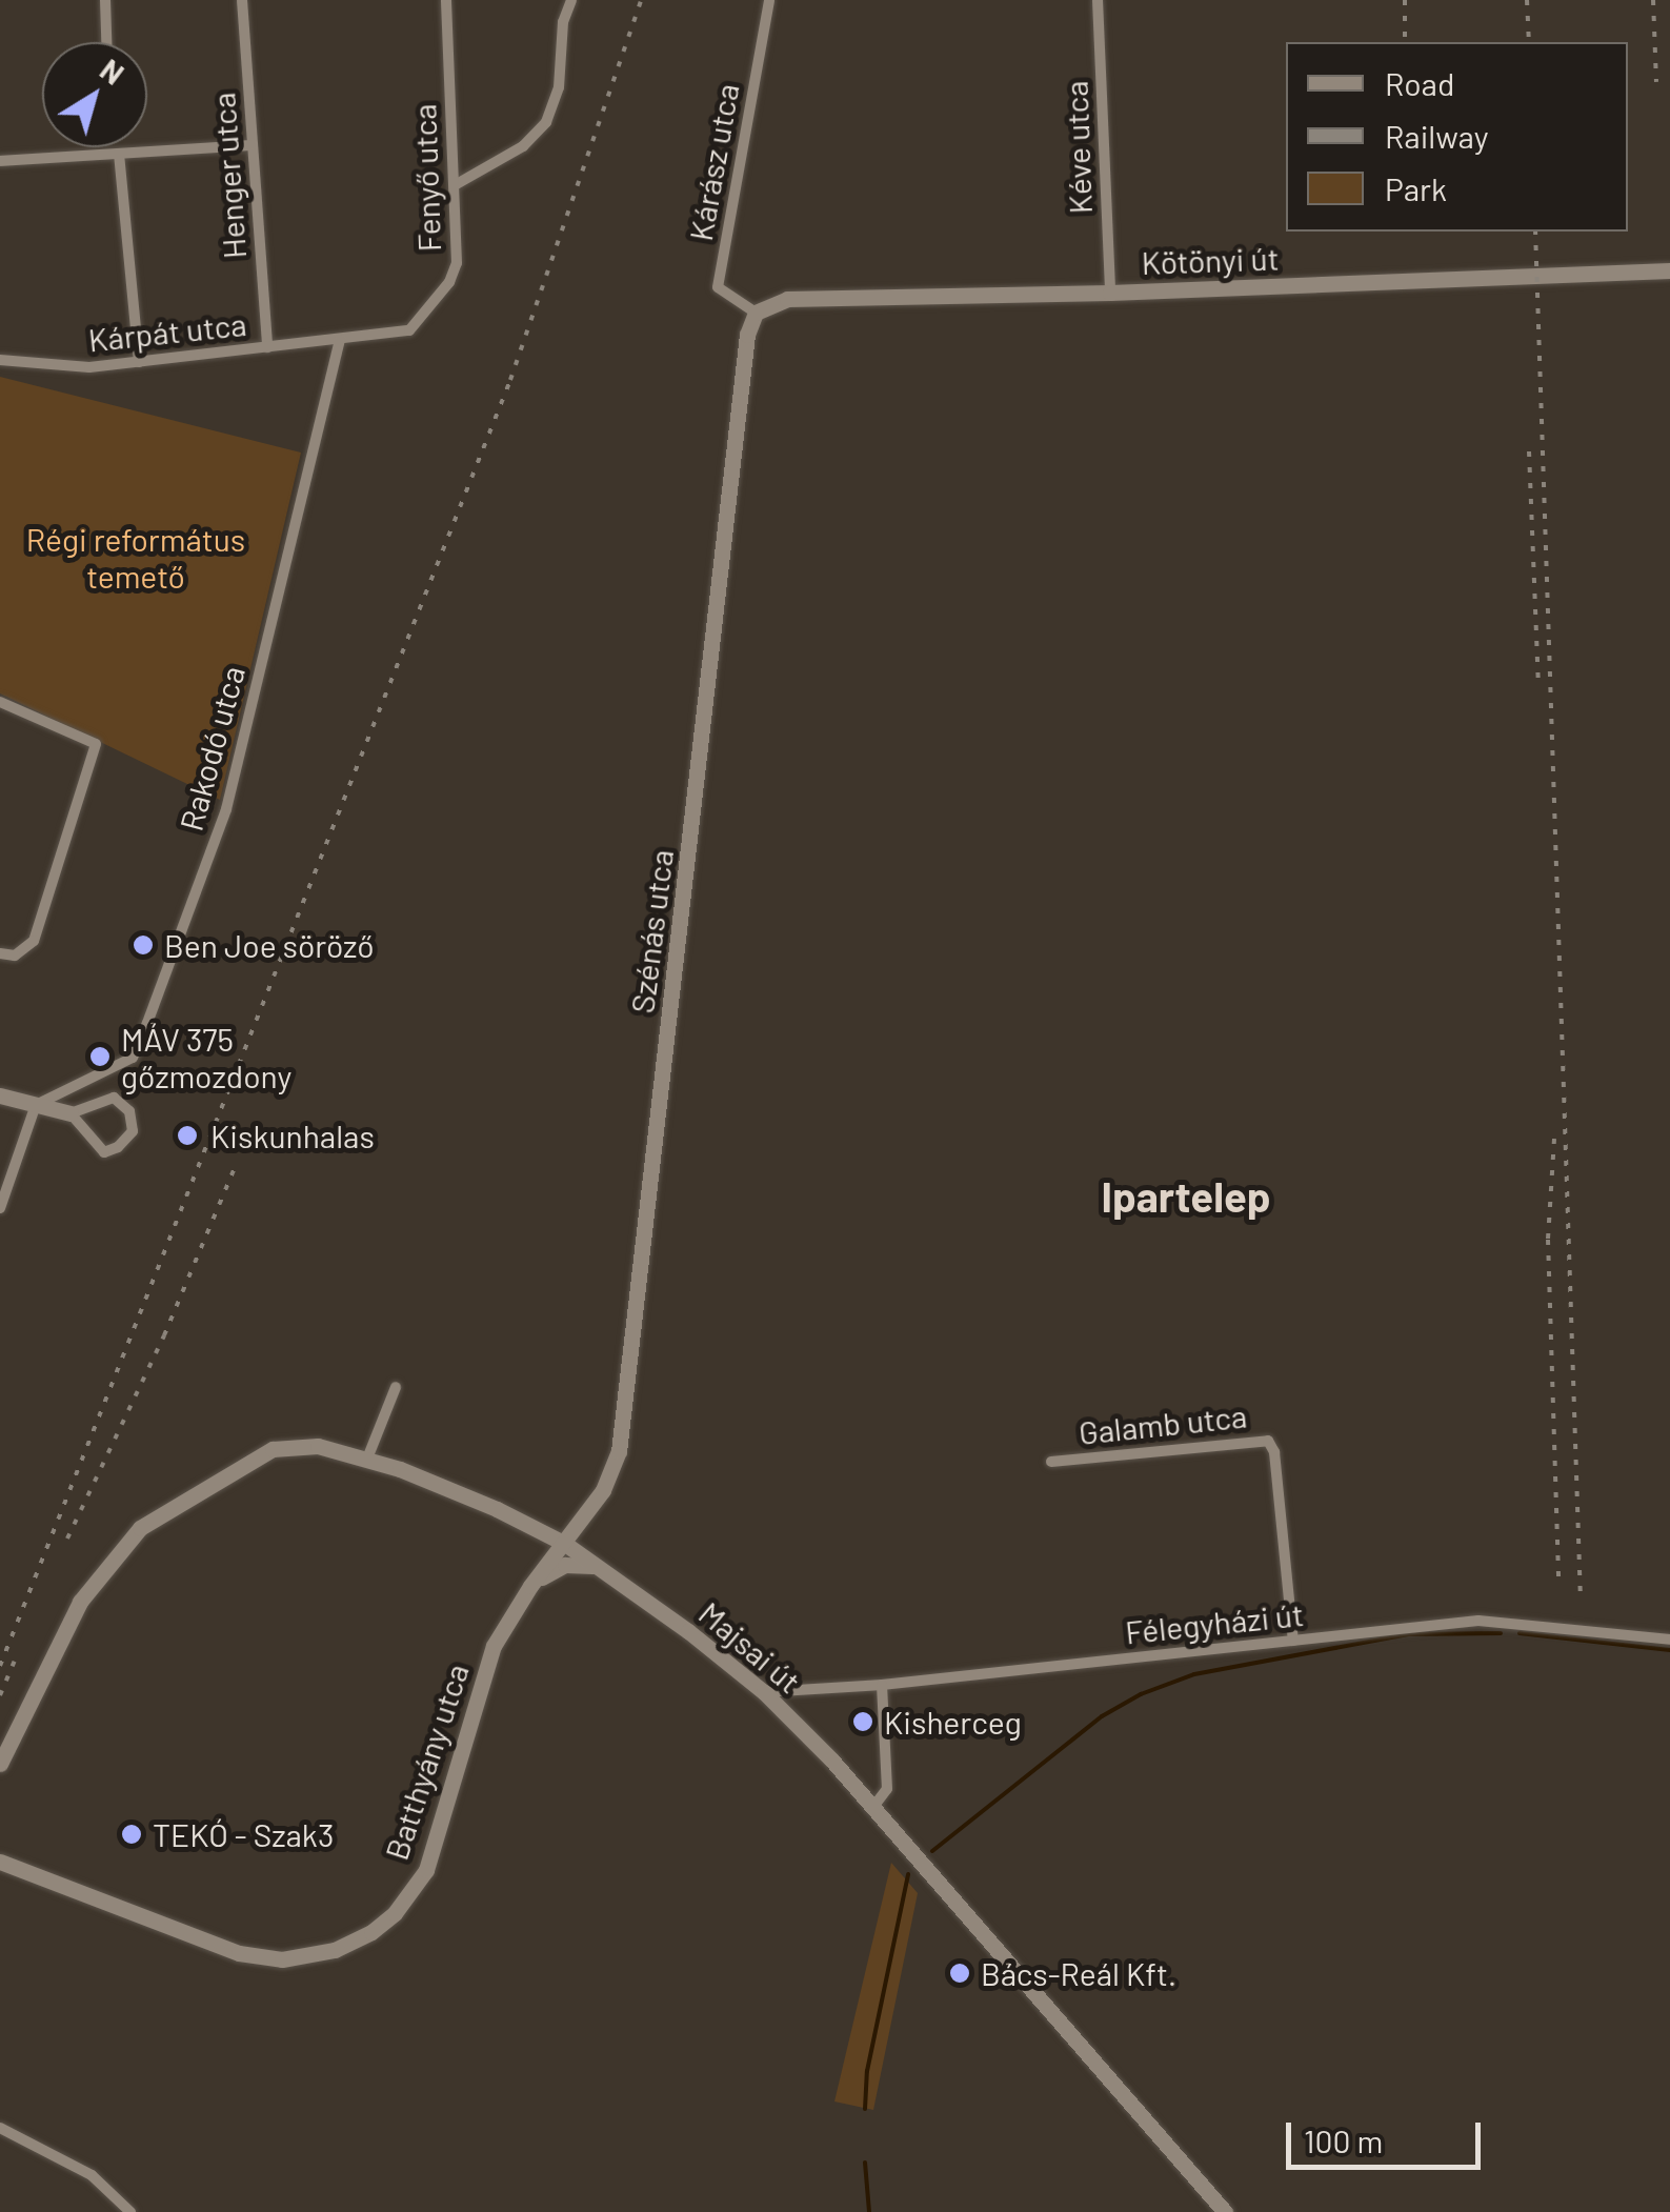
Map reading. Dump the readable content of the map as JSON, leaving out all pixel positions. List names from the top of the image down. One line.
{"streets":{"main road":["Kötönyi út","Szénás utca","Majsai út","Batthyány utca"],"street":["Kéve utca","Kárász utca","Henger utca","Fenyő utca","Kárpát utca","Rakodó utca","Galamb utca","Félegyházi út"]},"crossings":[["Kéve utca","Kötönyi út"],["Kárász utca","Kötönyi út"],["Kárász utca","Szénás utca"],["Henger utca","Kárpát utca"],["Fenyő utca","Kárpát utca"],["Fenyő utca","Rakodó utca"],["Kötönyi út","Szénás utca"],["Kárpát utca","Rakodó utca"],["Szénás utca","Majsai út"],["Szénás utca","Batthyány utca"],["Galamb utca","Félegyházi út"],["Félegyházi út","Majsai út"],["Majsai út","Batthyány utca"]],"districts":["Ipartelep"],"parks":["Régi református temető"],"places":["Ben Joe söröző","MÁV 375 gőzmozdony","Kiskunhalas","Kisherceg","TEKÓ - Szak3","Bács-Reál Kft."],"legend":["Road","Railway","Park"],"scale_bar":"100 m","north":"top right"}
